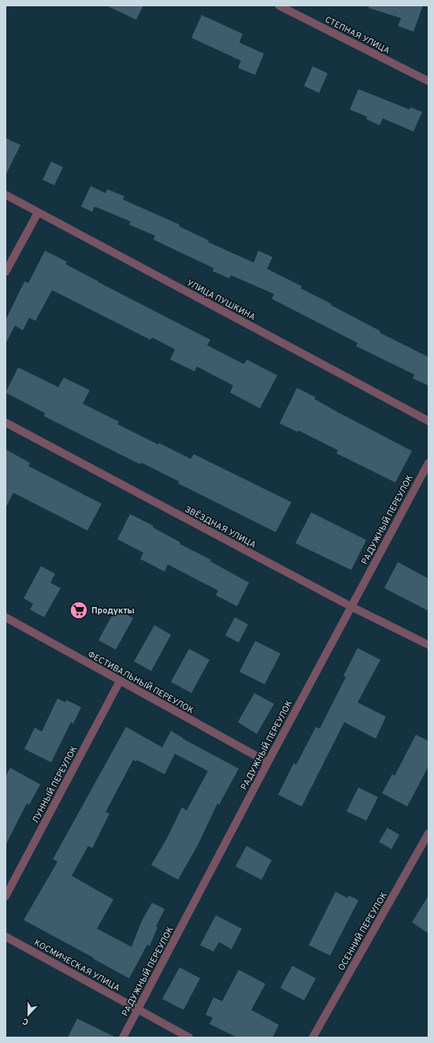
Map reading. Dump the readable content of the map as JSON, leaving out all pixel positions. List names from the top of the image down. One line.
{"streets":{"street":["СТЕПНАЯ УЛИЦА","УЛИЦА ПУШКИНА","РАДУЖНЫЙ ПЕРЕУЛОК","ЗВЁЗДНАЯ УЛИЦА","ФЕСТИВАЛЬНЫЙ ПЕРЕУЛОК","ЛУННЫЙ ПЕРЕУЛОК","ОСЕННИЙ ПЕРЕУЛОК","КОСМИЧЕСКАЯ УЛИЦА"]},"crossings":[["РАДУЖНЫЙ ПЕРЕУЛОК","ЗВЁЗДНАЯ УЛИЦА"],["РАДУЖНЫЙ ПЕРЕУЛОК","ФЕСТИВАЛЬНЫЙ ПЕРЕУЛОК"],["РАДУЖНЫЙ ПЕРЕУЛОК","КОСМИЧЕСКАЯ УЛИЦА"],["ФЕСТИВАЛЬНЫЙ ПЕРЕУЛОК","ЛУННЫЙ ПЕРЕУЛОК"]],"places":{"supermarket":["Продукты"]},"north":"bottom"}
